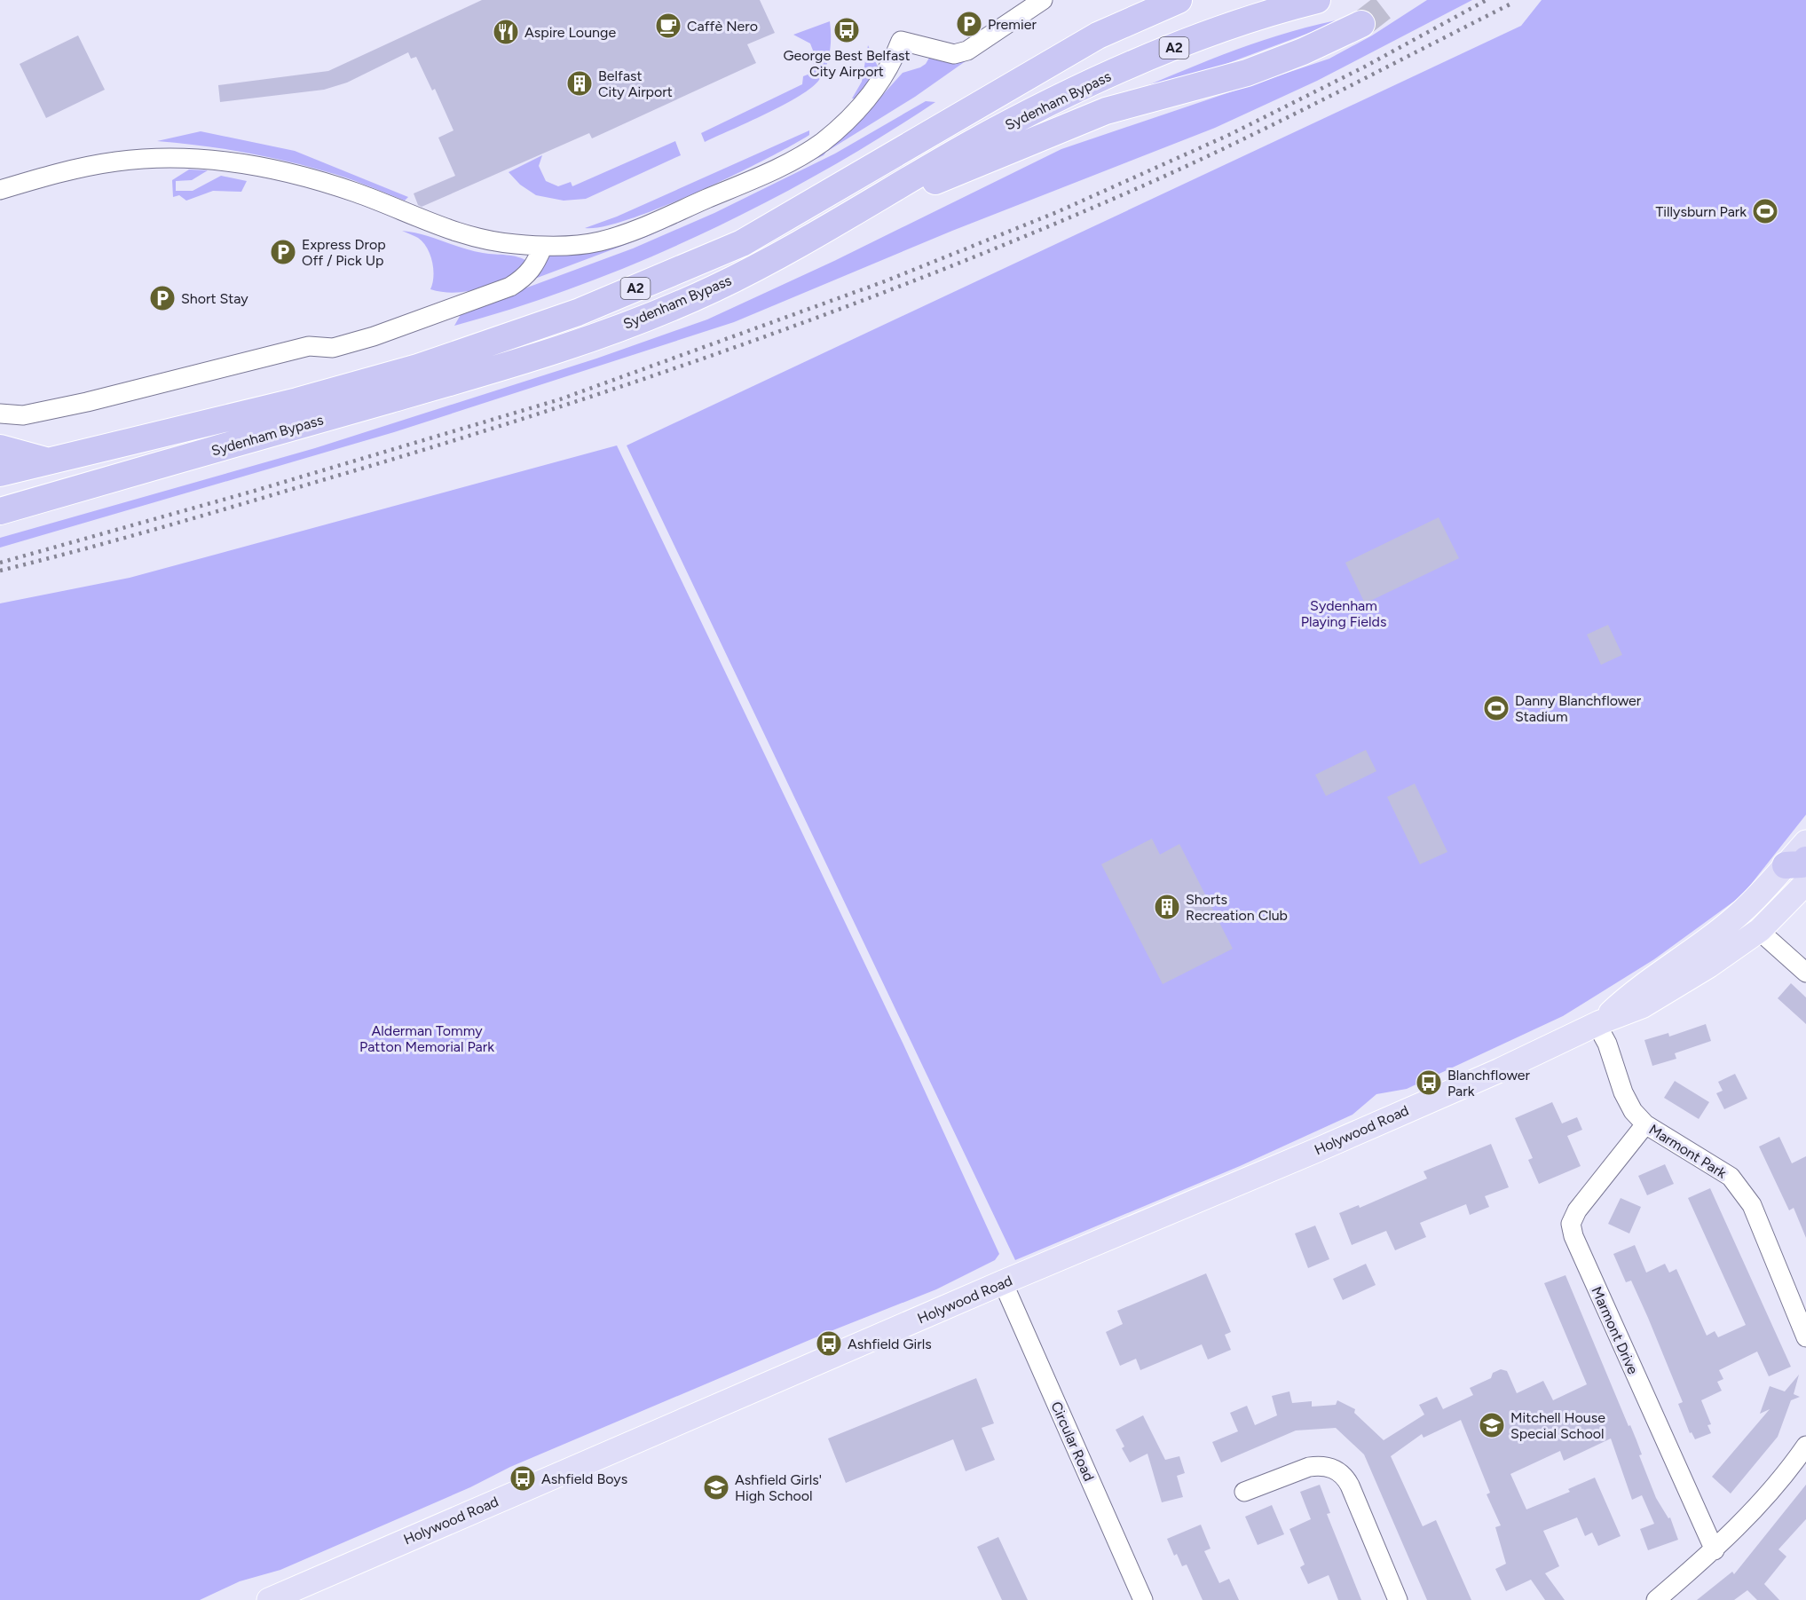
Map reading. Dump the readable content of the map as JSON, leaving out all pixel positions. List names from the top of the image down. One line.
{"streets":{"highway":["A2","Sydenham Bypass"],"main road":["Holywood Road"],"street":["Marmont Park","Marmont Drive","Circular Road"]},"crossings":[["Holywood Road","Marmont Park"],["Holywood Road","Circular Road"],["Marmont Park","Marmont Drive"]],"parks":["Sydenham Playing Fields","Alderman Tommy Patton Memorial Park"],"places":{"parking":["Premier","Express Drop Off / Pick Up","Short Stay"],"cafe":["Caffè Nero"],"bus stop":["George Best Belfast City Airport","Blanchflower Park","Ashfield Girls","Ashfield Boys"],"restaurant":["Aspire Lounge"],"building":["Belfast City Airport","Shorts Recreation Club"],"sports":["Tillysburn Park","Danny Blanchflower Stadium"],"school or university":["Mitchell House Special School","Ashfield Girls' High School"]}}
